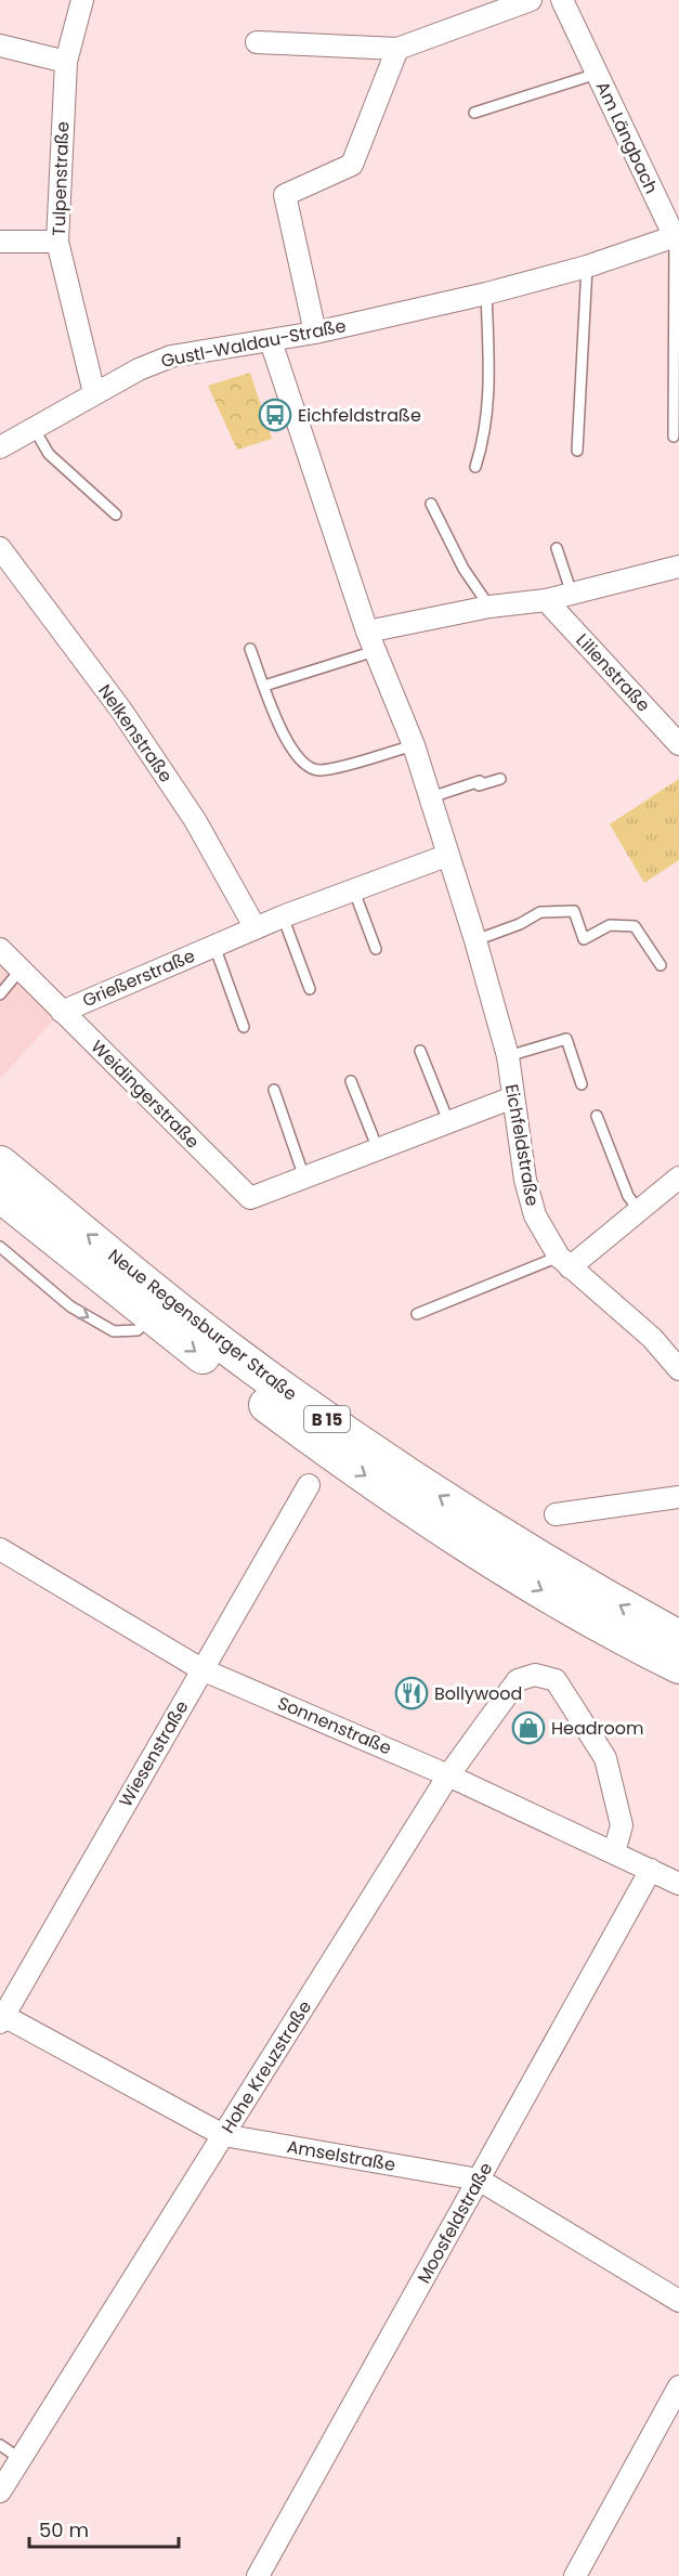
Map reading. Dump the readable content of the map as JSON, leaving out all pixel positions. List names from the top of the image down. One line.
{"streets":{"highway":["Neue Regensburger Straße","B 15"],"street":["Am Längbach","Tulpenstraße","Gustl-Waldau-Straße","Lilienstraße","Nelkenstraße","Grießerstraße","Weidingerstraße","Eichfeldstraße","Sonnenstraße","Wiesenstraße","Hohe Kreuzstraße","Amselstraße","Moosfeldstraße"]},"crossings":[["Am Längbach","Gustl-Waldau-Straße"],["Tulpenstraße","Gustl-Waldau-Straße"],["Gustl-Waldau-Straße","Eichfeldstraße"],["Nelkenstraße","Grießerstraße"],["Grießerstraße","Weidingerstraße"],["Grießerstraße","Eichfeldstraße"],["Weidingerstraße","Eichfeldstraße"],["Sonnenstraße","Wiesenstraße"],["Sonnenstraße","Hohe Kreuzstraße"],["Sonnenstraße","Moosfeldstraße"],["Wiesenstraße","Amselstraße"],["Hohe Kreuzstraße","Amselstraße"],["Amselstraße","Moosfeldstraße"]],"places":{"bus stop":["Eichfeldstraße"],"restaurant":["Bollywood"],"shop":["Headroom"]},"scale_bar":"50 m"}
